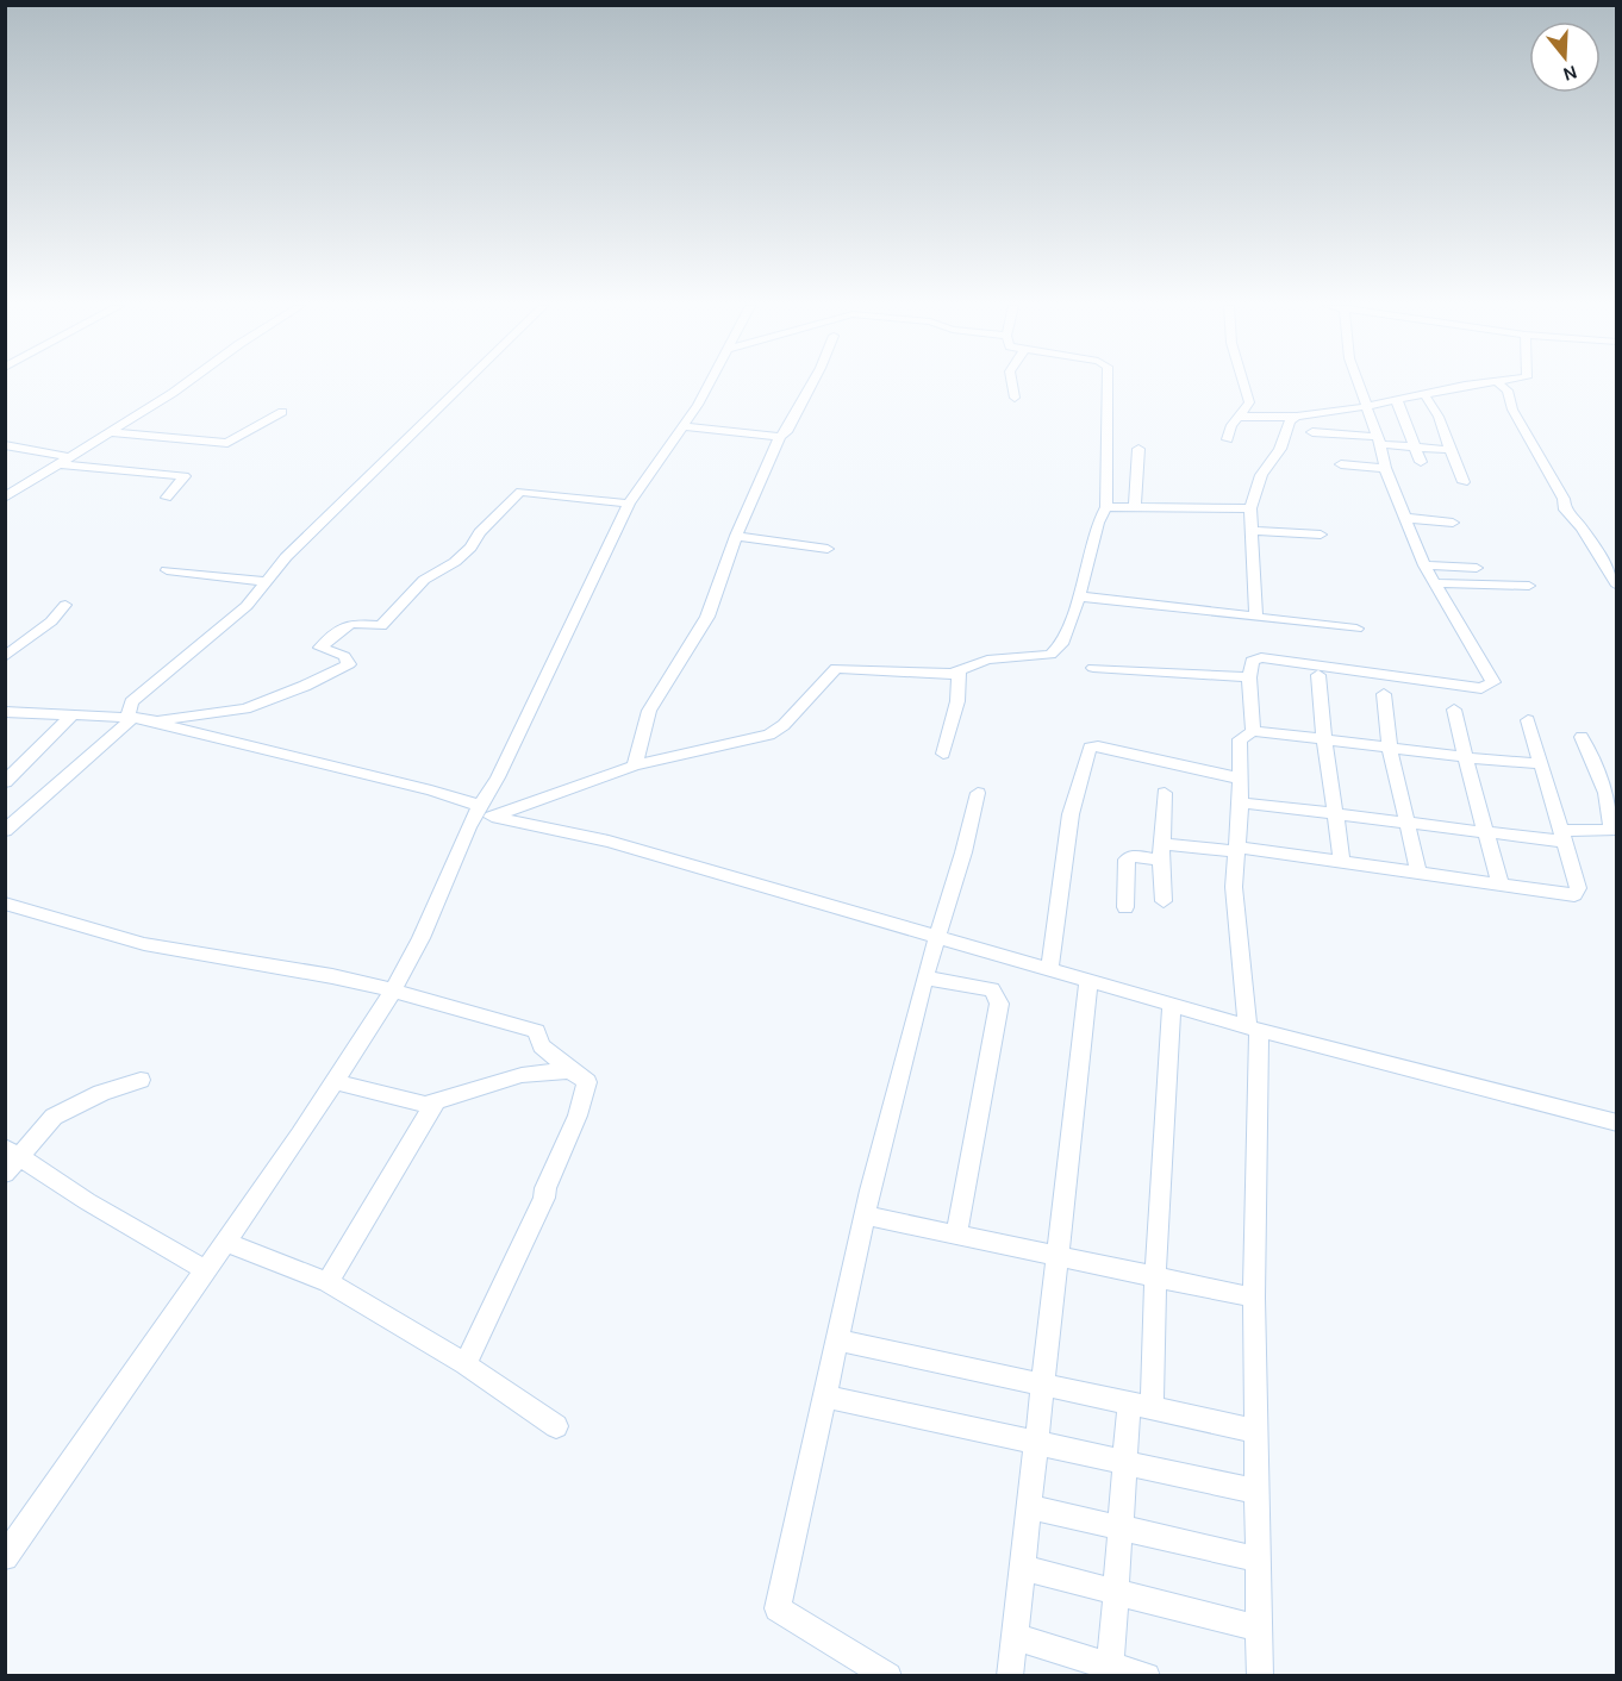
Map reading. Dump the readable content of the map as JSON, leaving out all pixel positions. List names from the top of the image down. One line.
{"north":"bottom"}
